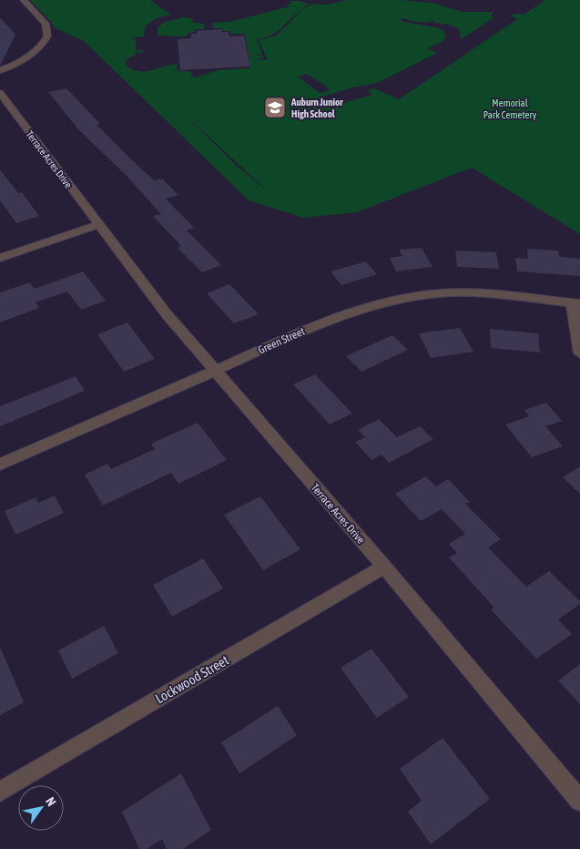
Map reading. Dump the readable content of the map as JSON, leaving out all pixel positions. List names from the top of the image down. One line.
{"streets":{"street":["Terrace Acres Drive","Green Street","Lockwood Street"]},"crossings":[["Terrace Acres Drive","Green Street"],["Terrace Acres Drive","Lockwood Street"]],"parks":["Memorial Park Cemetery"],"places":{"school or university":["Auburn Junior High School"]},"north":"top right"}
